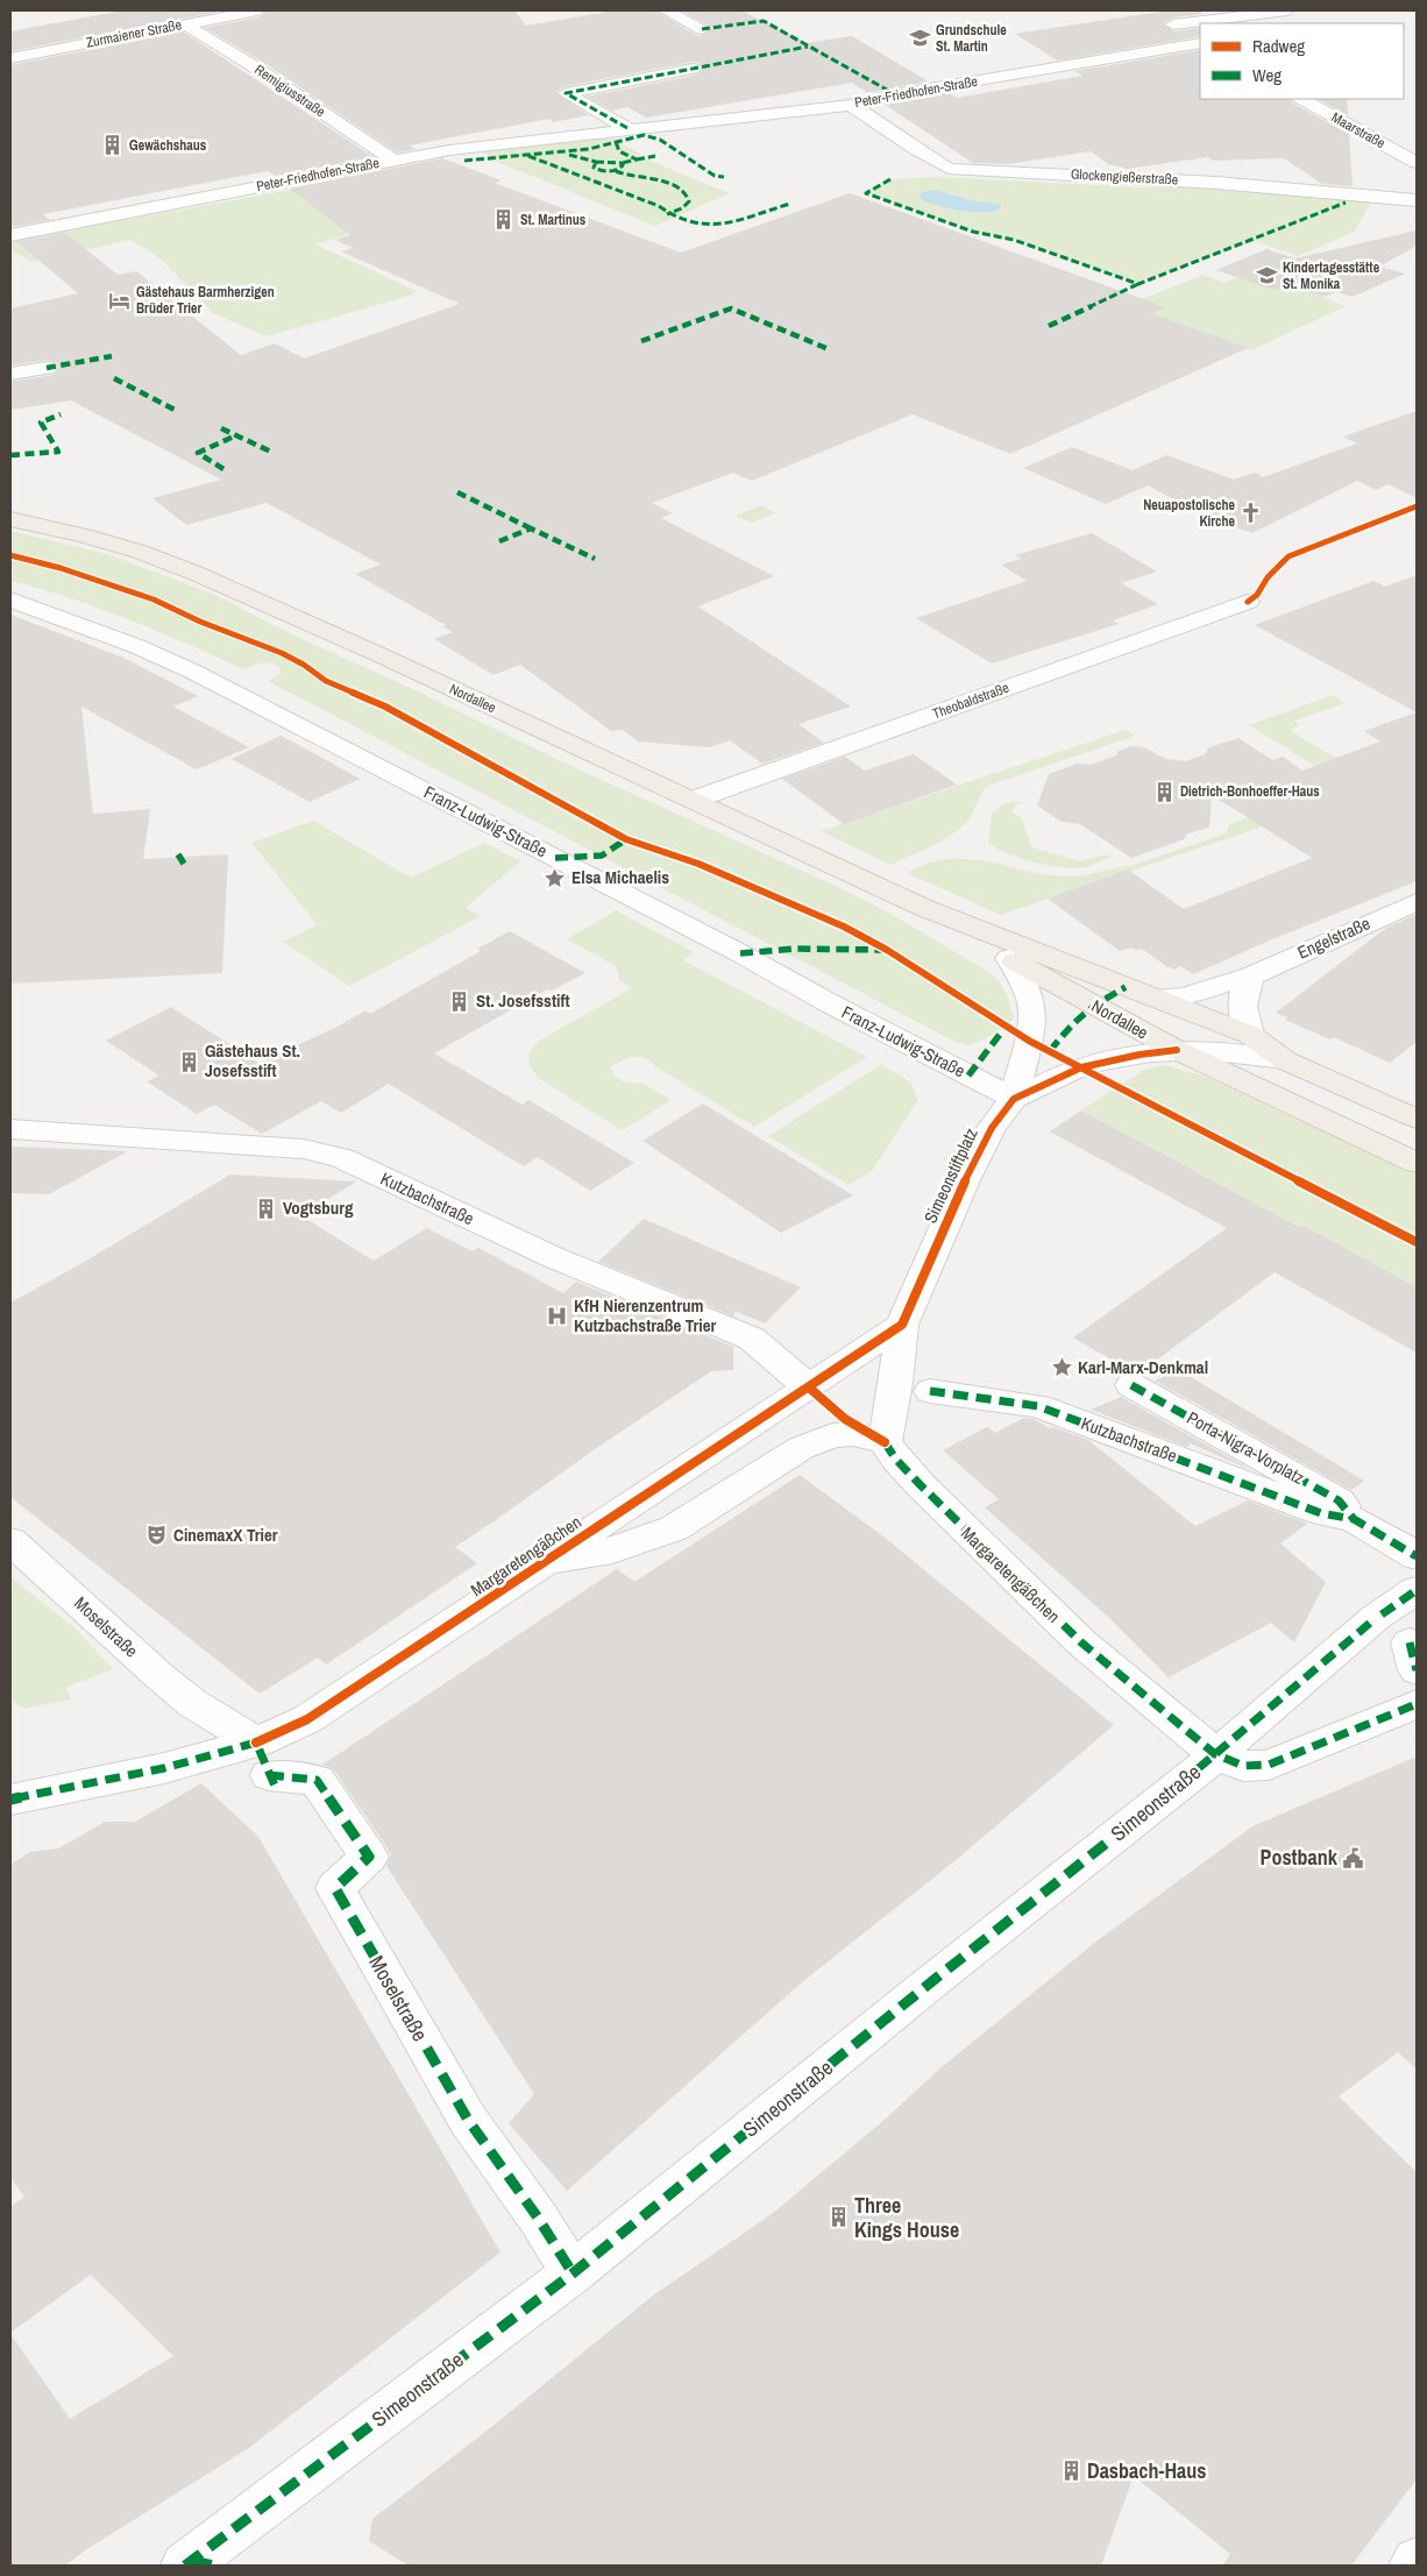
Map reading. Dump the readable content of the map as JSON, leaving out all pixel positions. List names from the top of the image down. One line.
{"streets":{"main road":["Nordallee"],"street":["Zurmaiener Straße","Remigiusstraße","Peter-Friedhofen-Straße","Maarstraße","Glockengießerstraße","Theobaldstraße","Franz-Ludwig-Straße","Engelstraße","Simeonstiftplatz","Kutzbachstraße","Porta-Nigra-Vorplatz","Margaretengäßchen","Moselstraße","Simeonstraße"]},"crossings":[["Zurmaiener Straße","Remigiusstraße"],["Remigiusstraße","Peter-Friedhofen-Straße"],["Peter-Friedhofen-Straße","Glockengießerstraße"],["Nordallee","Theobaldstraße"],["Nordallee","Engelstraße"],["Nordallee","Simeonstiftplatz"],["Franz-Ludwig-Straße","Simeonstiftplatz"],["Simeonstiftplatz","Margaretengäßchen"],["Kutzbachstraße","Porta-Nigra-Vorplatz"],["Kutzbachstraße","Margaretengäßchen"],["Margaretengäßchen","Moselstraße"],["Margaretengäßchen","Simeonstraße"],["Moselstraße","Simeonstraße"]],"places":{"school or university":["Grundschule St. Martin","Kindertagesstätte St. Monika"],"building":["Gewächshaus","St. Martinus","Dietrich-Bonhoeffer-Haus","St. Josefsstift","Gästehaus St. Josefsstift","Vogtsburg","Three Kings House","Dasbach-Haus"],"hotel":["Gästehaus Barmherzigen Brüder Trier"],"church":["Neuapostolische Kirche"],"place":["Elsa Michaelis","Karl-Marx-Denkmal"],"hospital":["KfH Nierenzentrum Kutzbachstraße Trier"],"theatre":["CinemaxX Trier"],"public building":["Postbank"]},"legend":["Radweg","Weg"]}
